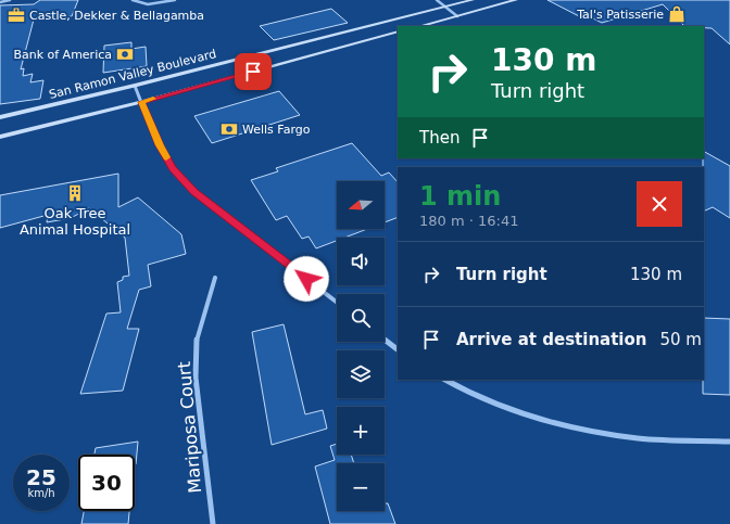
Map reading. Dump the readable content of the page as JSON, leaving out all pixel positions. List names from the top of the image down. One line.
{"streets":{"main road":["San Ramon Valley Boulevard"],"street":["Mariposa Court"]},"places":{"shop":["Tal's Patisserie"],"office":["Castle, Dekker & Bellagamba"],"bank":["Bank of America","Wells Fargo"],"building":["Oak Tree Animal Hospital"]},"north":"left","page":{"turn":["130 m","Turn right"],"then":"Then","heading":["1 min","180 m · 16:41"],"map_buttons":["+","−"],"list":[{"name":"Turn right","value":"130 m"},{"name":"Arrive at destination","value":"50 m"}],"speed":"25 km/h","limit":"30"}}
